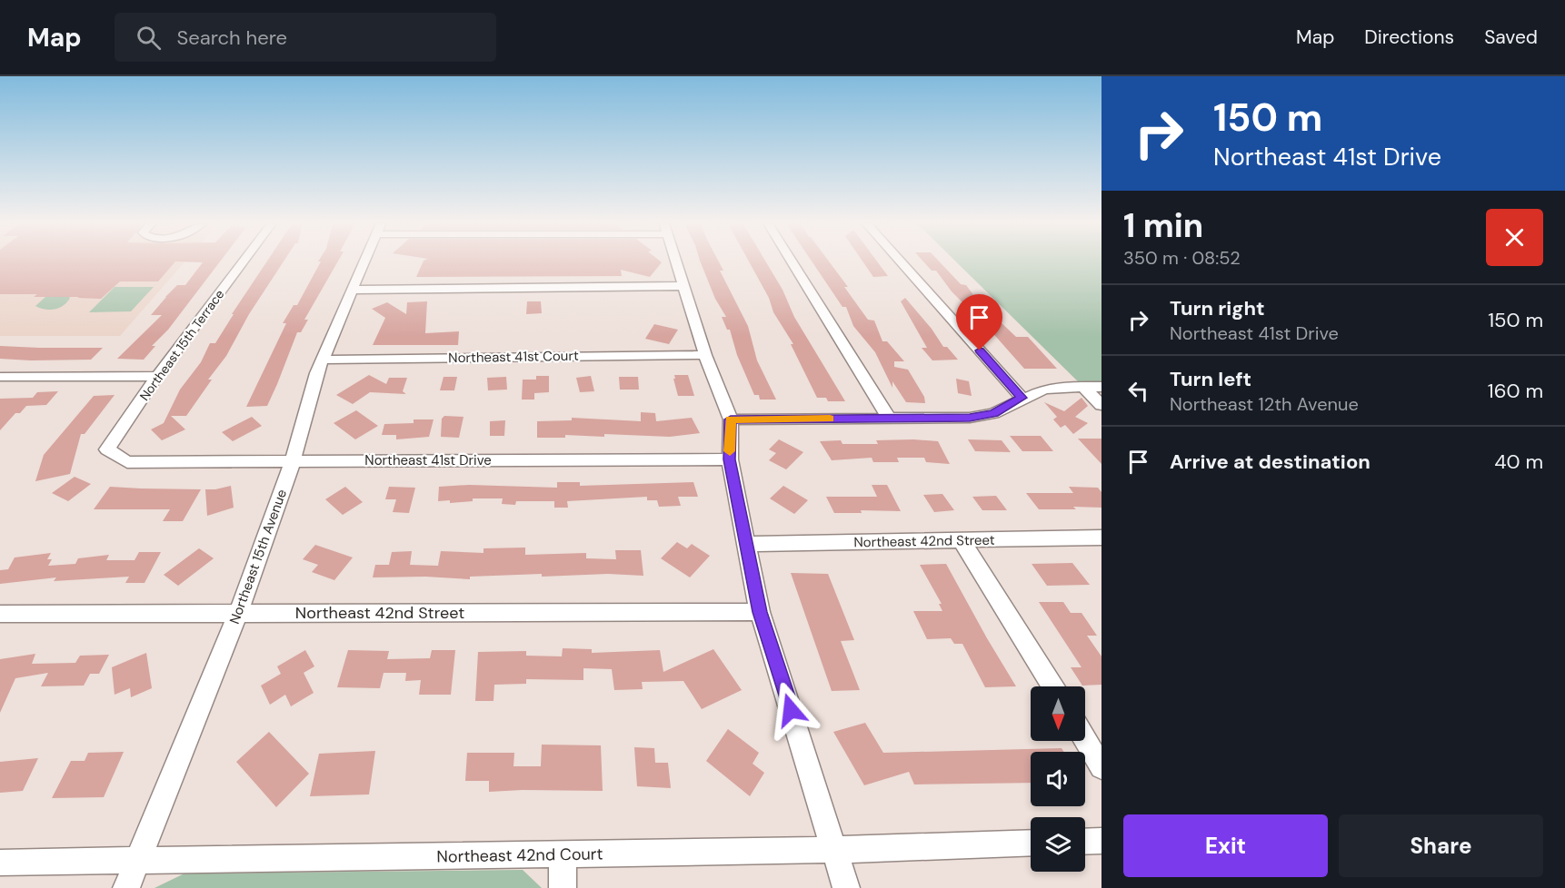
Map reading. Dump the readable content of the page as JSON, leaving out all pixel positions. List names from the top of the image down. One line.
{"streets":{"street":["Northeast 15th Terrace","Northeast 41st Court","Northeast 41st Drive","Northeast 42nd Street","Northeast 15th Avenue","Northeast 42nd Court"]},"crossings":[["Northeast 15th Terrace","Northeast 41st Drive"],["Northeast 41st Court","Northeast 15th Avenue"],["Northeast 41st Drive","Northeast 15th Avenue"],["Northeast 42nd Street","Northeast 15th Avenue"],["Northeast 15th Avenue","Northeast 42nd Court"]],"north":"bottom","page":{"header":"Map","search":"Search here","nav":["Map","Directions","Saved"],"turn":["150 m","Northeast 41st Drive"],"heading":["1 min","350 m · 08:52"],"list":[{"name":"Turn right","note":"Northeast 41st Drive","value":"150 m"},{"name":"Turn left","note":"Northeast 12th Avenue","value":"160 m"},{"name":"Arrive at destination","value":"40 m"}],"buttons":["Exit","Share"]}}
